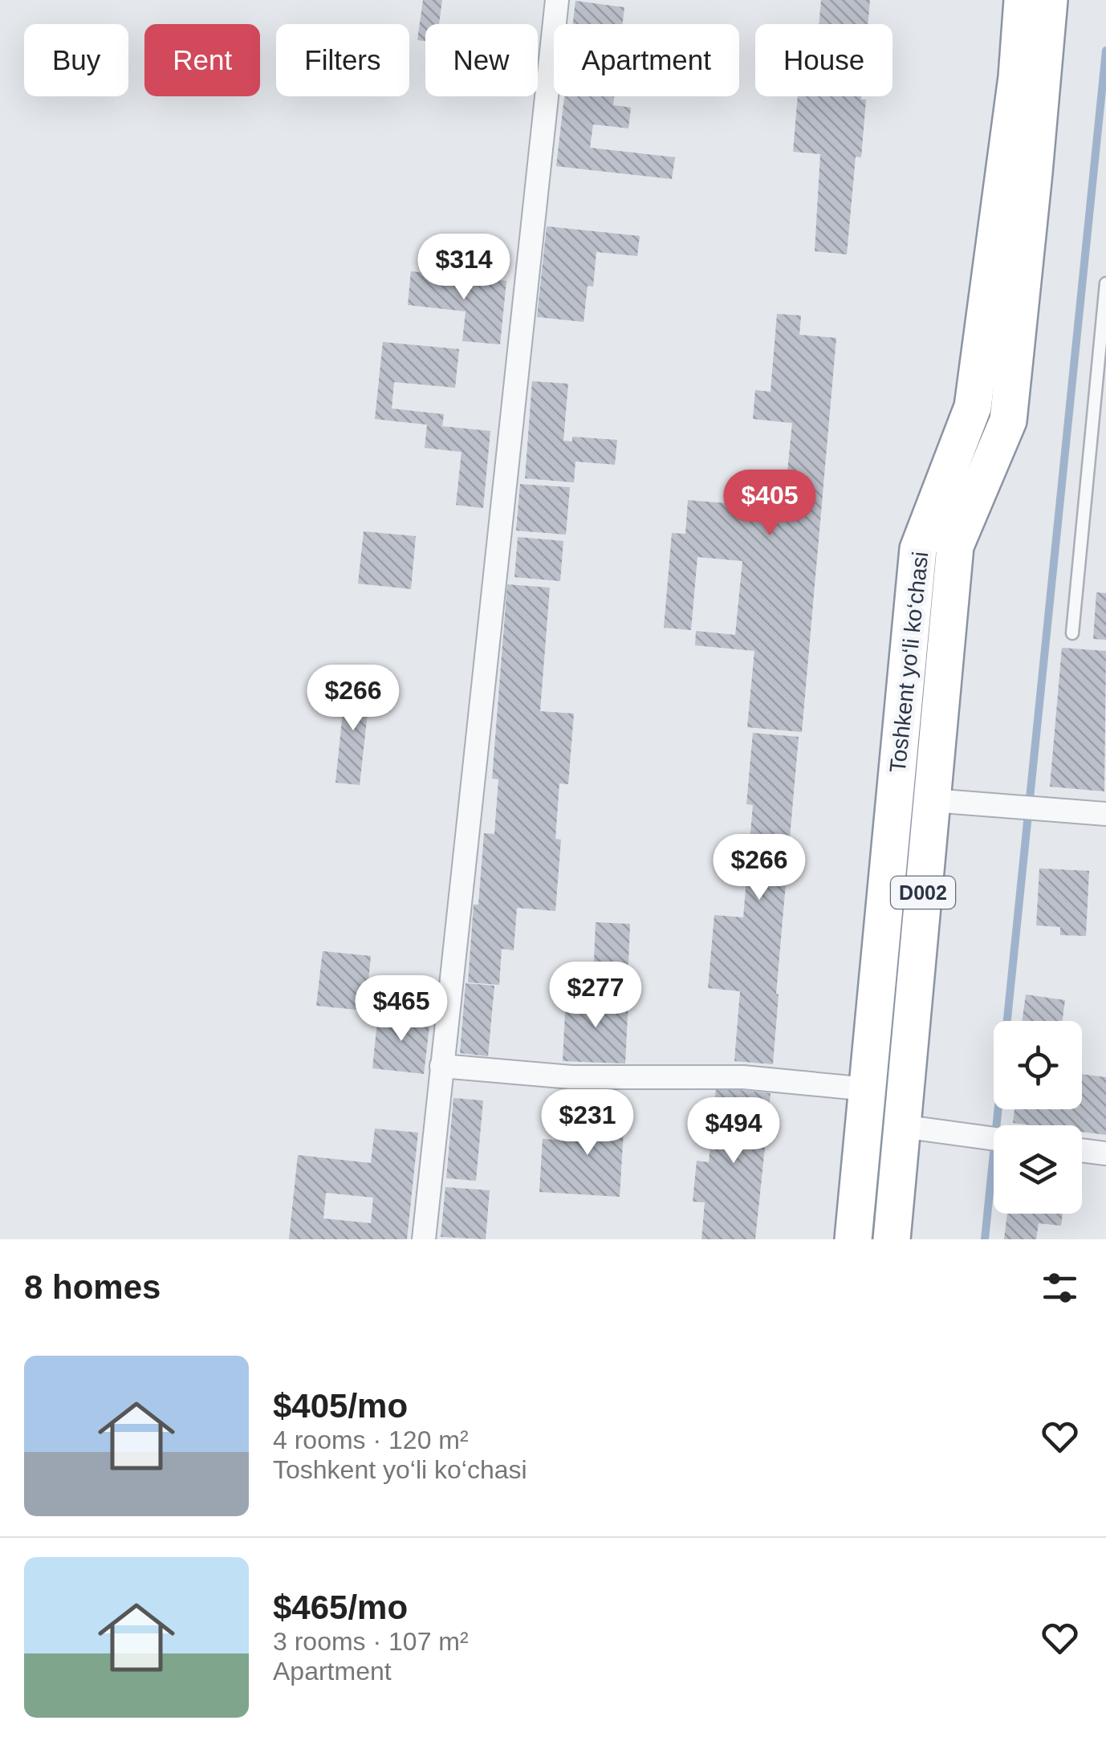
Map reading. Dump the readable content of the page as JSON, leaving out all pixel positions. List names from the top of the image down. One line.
{"streets":{"highway":["Toshkent yo‘li ko‘chasi","D002"]},"page":{"chip":["Buy","Rent","Filters","New","Apartment","House"],"price":["$314","$405","$266","$266","$277","$465","$231","$494"],"heading":"8 homes","list":[{"name":"$405/mo","note":"4 rooms · 120 m² · Toshkent yo‘li ko‘chasi"},{"name":"$465/mo","note":"3 rooms · 107 m² · Apartment"}]}}
